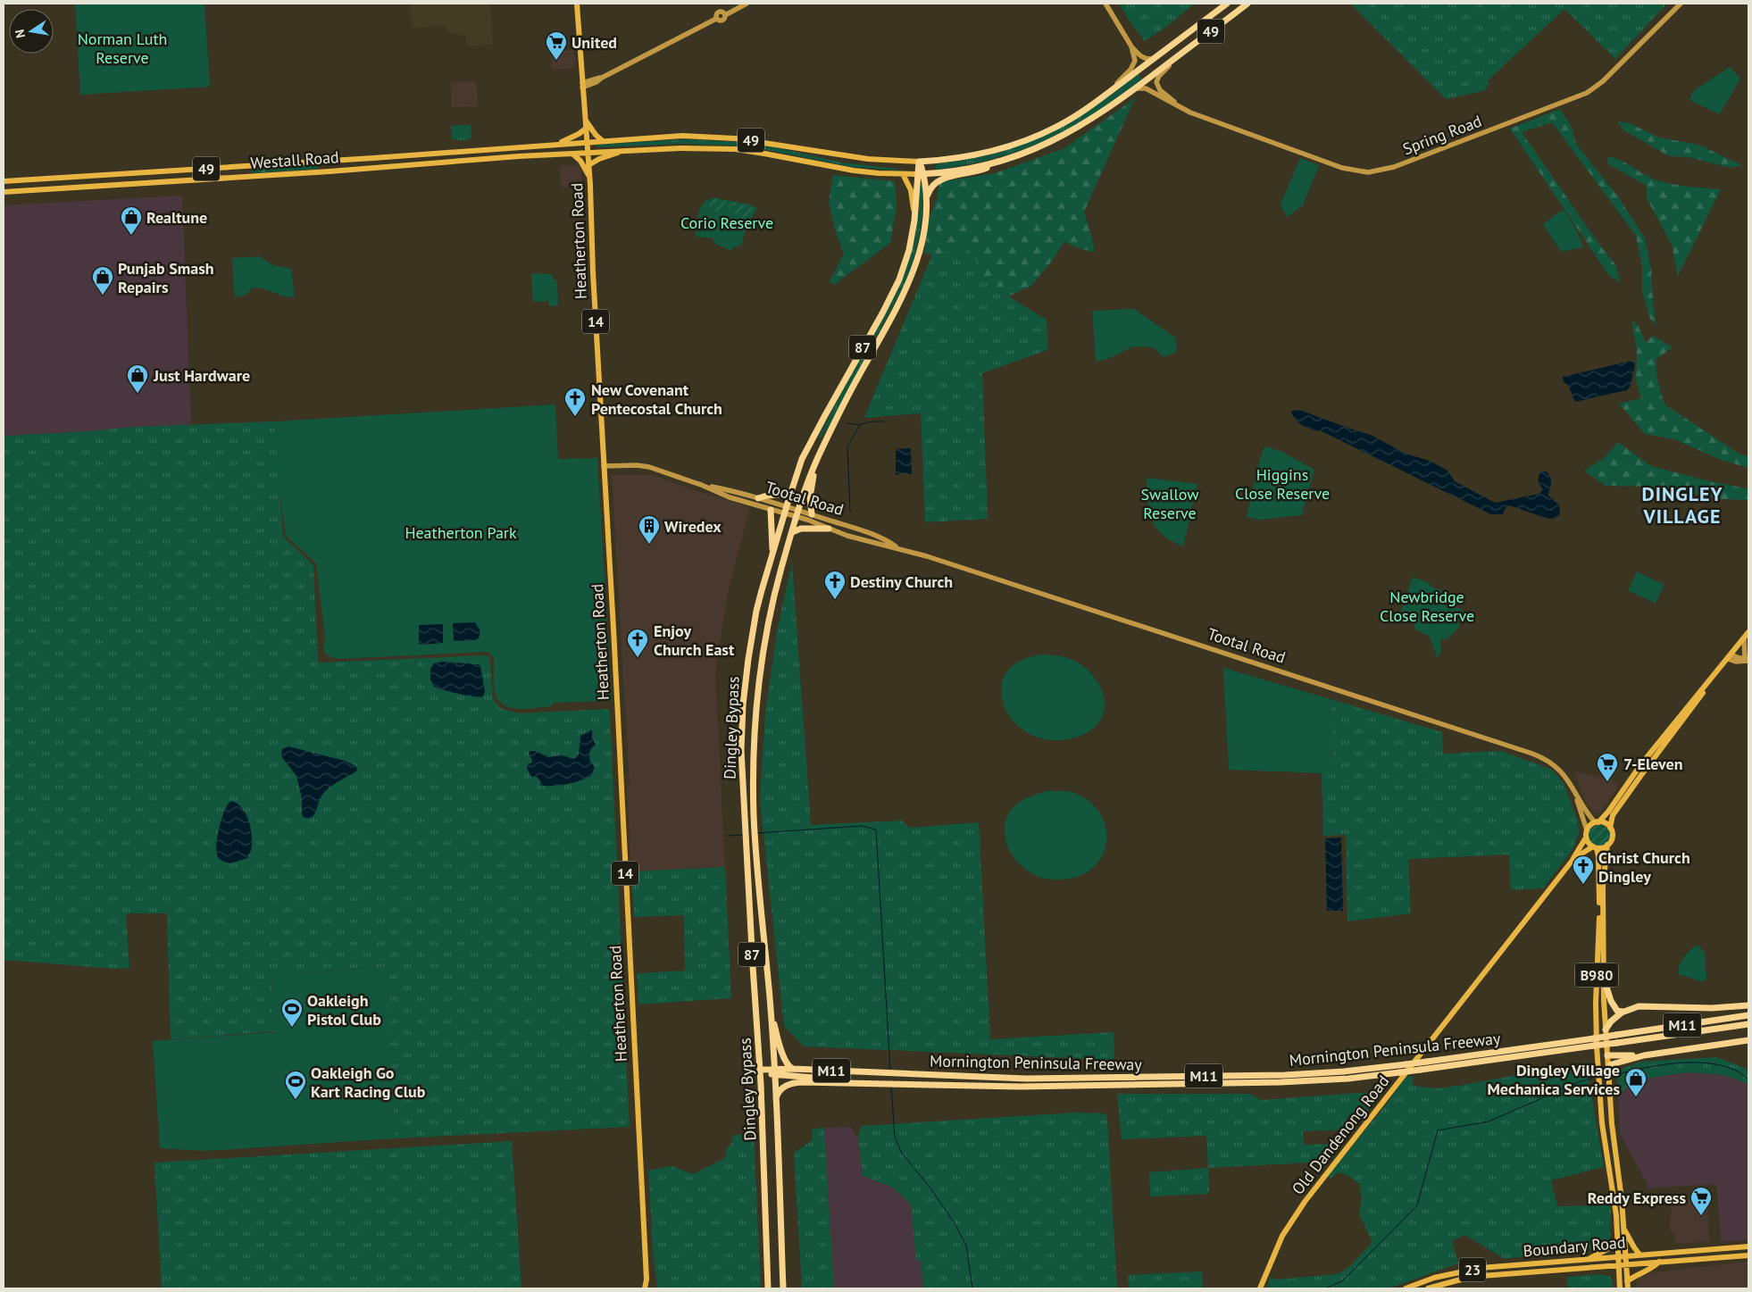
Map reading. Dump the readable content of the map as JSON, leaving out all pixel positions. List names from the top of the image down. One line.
{"streets":{"highway":["49","87","Dingley Bypass","M11","Mornington Peninsula Freeway"],"main road":["Spring Road","Westall Road","Heatherton Road","14","Tootal Road","B980","Old Dandenong Road","Boundary Road","23"]},"crossings":[["49","Spring Road"],["49","Westall Road"],["49","Heatherton Road"],["49","87"],["49","Dingley Bypass"],["Westall Road","Heatherton Road"],["Heatherton Road","Tootal Road"],["87","Dingley Bypass"],["Tootal Road","Dingley Bypass"],["Tootal Road","B980"],["Tootal Road","Old Dandenong Road"],["Dingley Bypass","M11"],["Dingley Bypass","Mornington Peninsula Freeway"],["B980","Mornington Peninsula Freeway"],["B980","Old Dandenong Road"],["B980","Boundary Road"],["M11","Mornington Peninsula Freeway"]],"districts":["DINGLEY VILLAGE"],"parks":["Norman Luth Reserve","Corio Reserve","Higgins Close Reserve","Swallow Reserve","Heatherton Park","Newbridge Close Reserve"],"places":{"supermarket":["United","7-Eleven","Reddy Express"],"shop":["Realtune","Punjab Smash Repairs","Just Hardware","Dingley Village Mechanica Services"],"church":["New Covenant Pentecostal Church","Destiny Church","Enjoy Church East","Christ Church Dingley"],"building":["Wiredex"],"sports":["Oakleigh Pistol Club","Oakleigh Go Kart Racing Club"]},"north":"left"}
